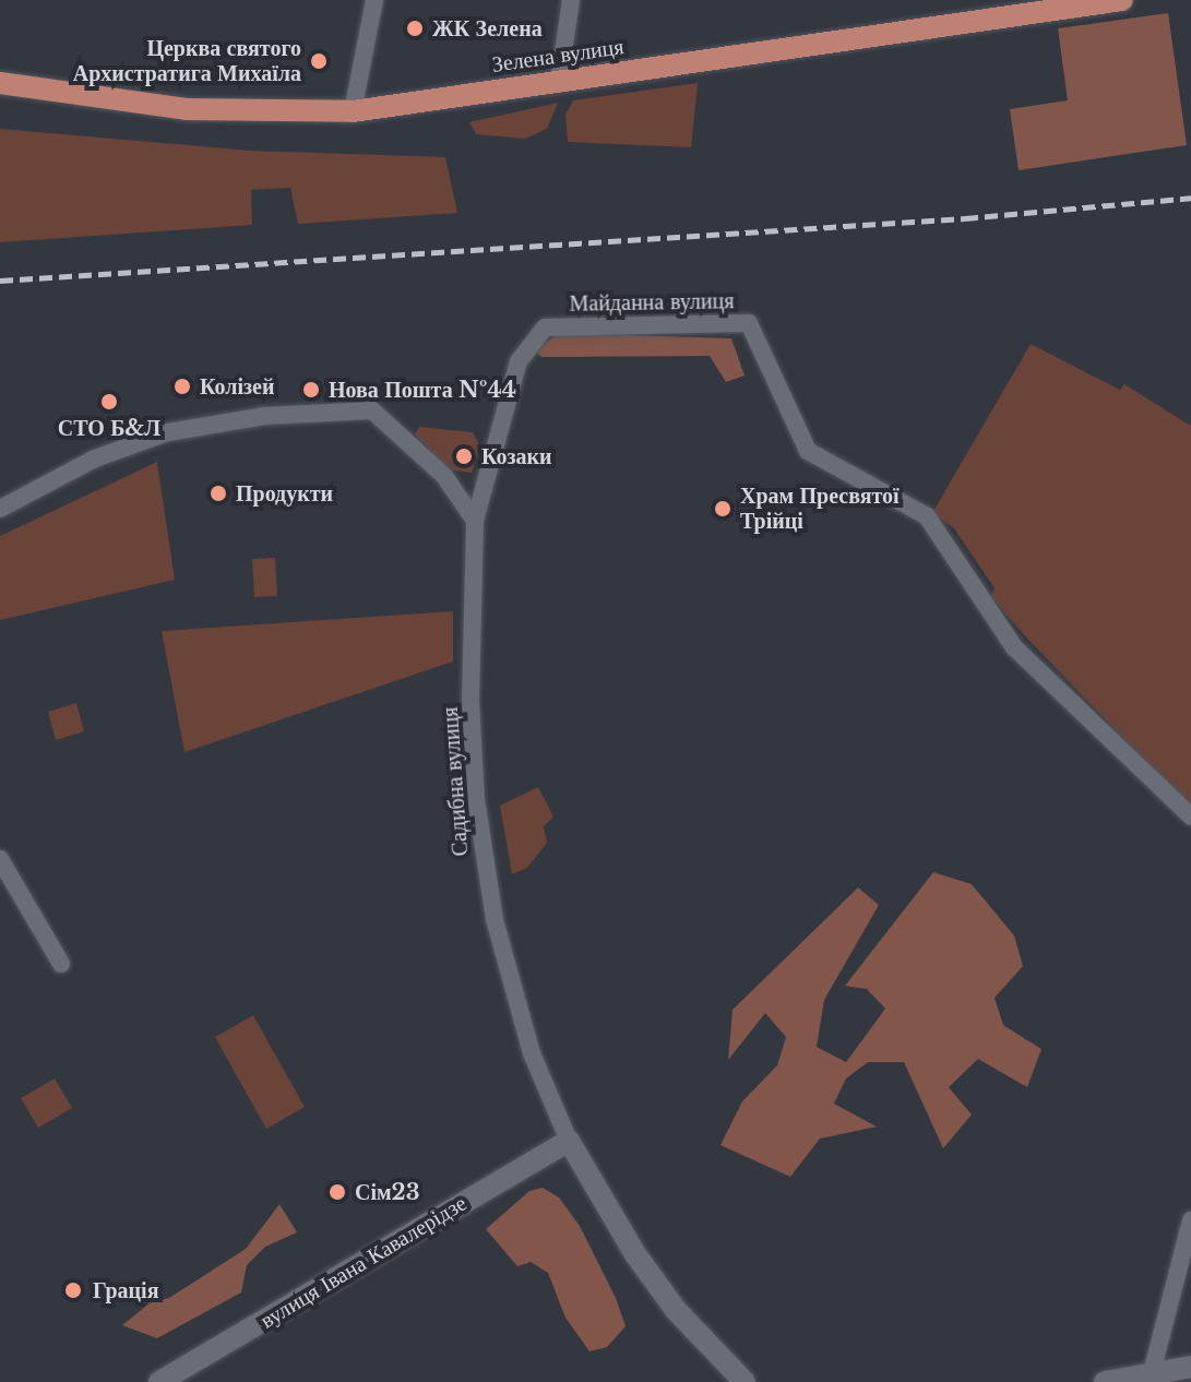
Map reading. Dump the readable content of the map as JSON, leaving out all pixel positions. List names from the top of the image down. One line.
{"streets":{"main road":["Зелена вулиця"],"street":["Майданна вулиця","Садибна вулиця","вулиця Івана Кавалерідзе"]},"crossings":[["Майданна вулиця","Садибна вулиця"],["Садибна вулиця","вулиця Івана Кавалерідзе"]],"places":["ЖК Зелена","Церква святого Архистратига Михаїла","Колізей","Нова Пошта №44","СТО Б&Л","Козаки","Продукти","Храм Пресвятої Трійці","Сім23","Грація"]}
